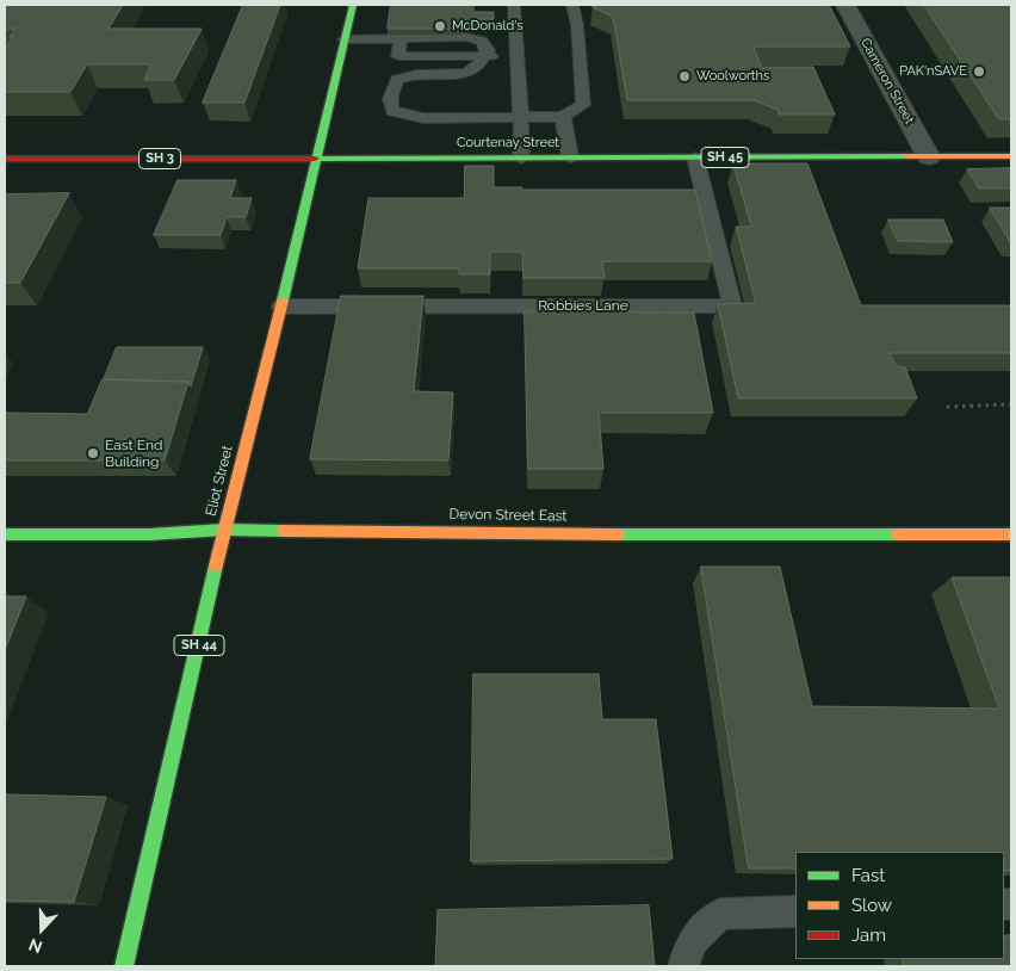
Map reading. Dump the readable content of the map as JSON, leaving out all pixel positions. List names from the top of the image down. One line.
{"streets":{"main road":["Courtenay Street","SH 45","SH 3","Eliot Street","Devon Street East","SH 44"],"street":["Cameron Street"],"lane":["Robbies Lane"]},"crossings":[["Cameron Street","Courtenay Street"],["Courtenay Street","Robbies Lane"],["Courtenay Street","Eliot Street"],["Robbies Lane","Eliot Street"],["Eliot Street","Devon Street East"]],"places":["McDonald's","PAK'nSAVE","Woolworths","East End Building"],"legend":["Fast","Slow","Jam"],"north":"bottom"}
